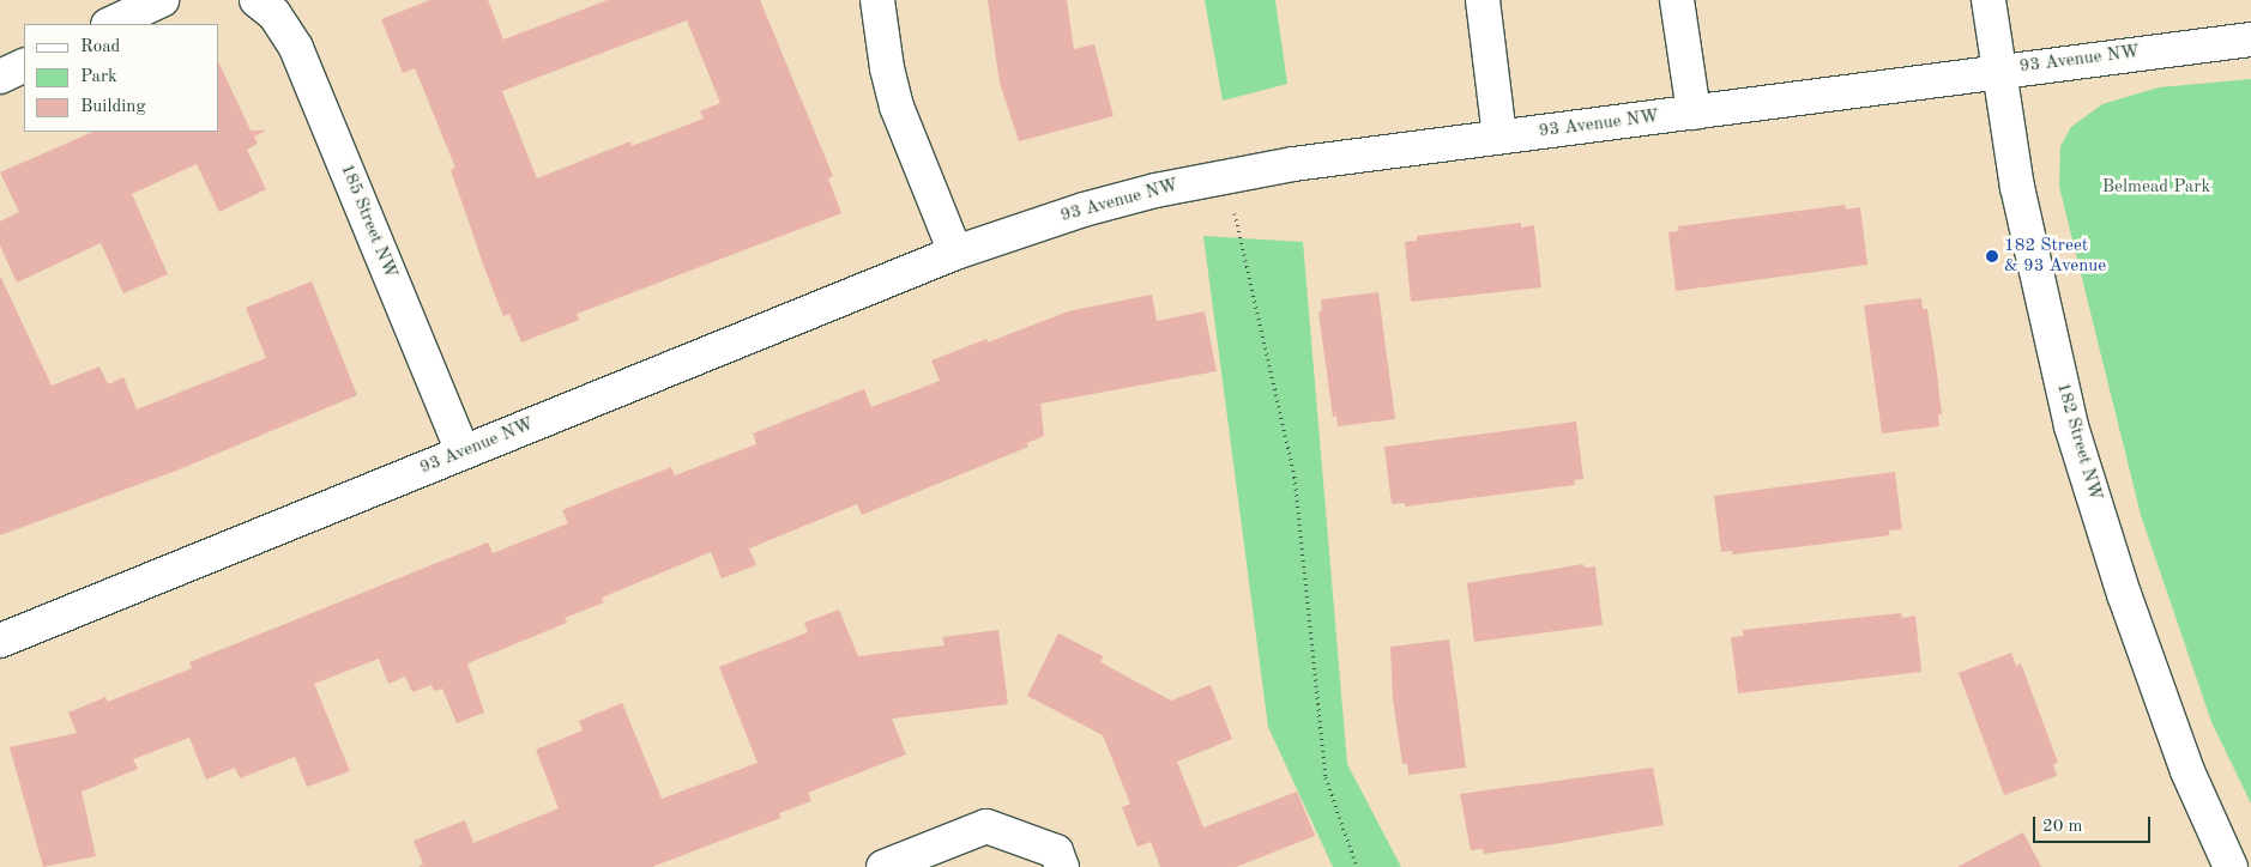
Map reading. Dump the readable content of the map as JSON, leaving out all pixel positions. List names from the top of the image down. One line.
{"streets":{"street":["93 Avenue NW","185 Street NW","182 Street NW"]},"crossings":[["93 Avenue NW","185 Street NW"],["93 Avenue NW","182 Street NW"]],"parks":["Belmead Park"],"places":["182 Street & 93 Avenue"],"legend":["Road","Park","Building"],"scale_bar":"20 m"}
